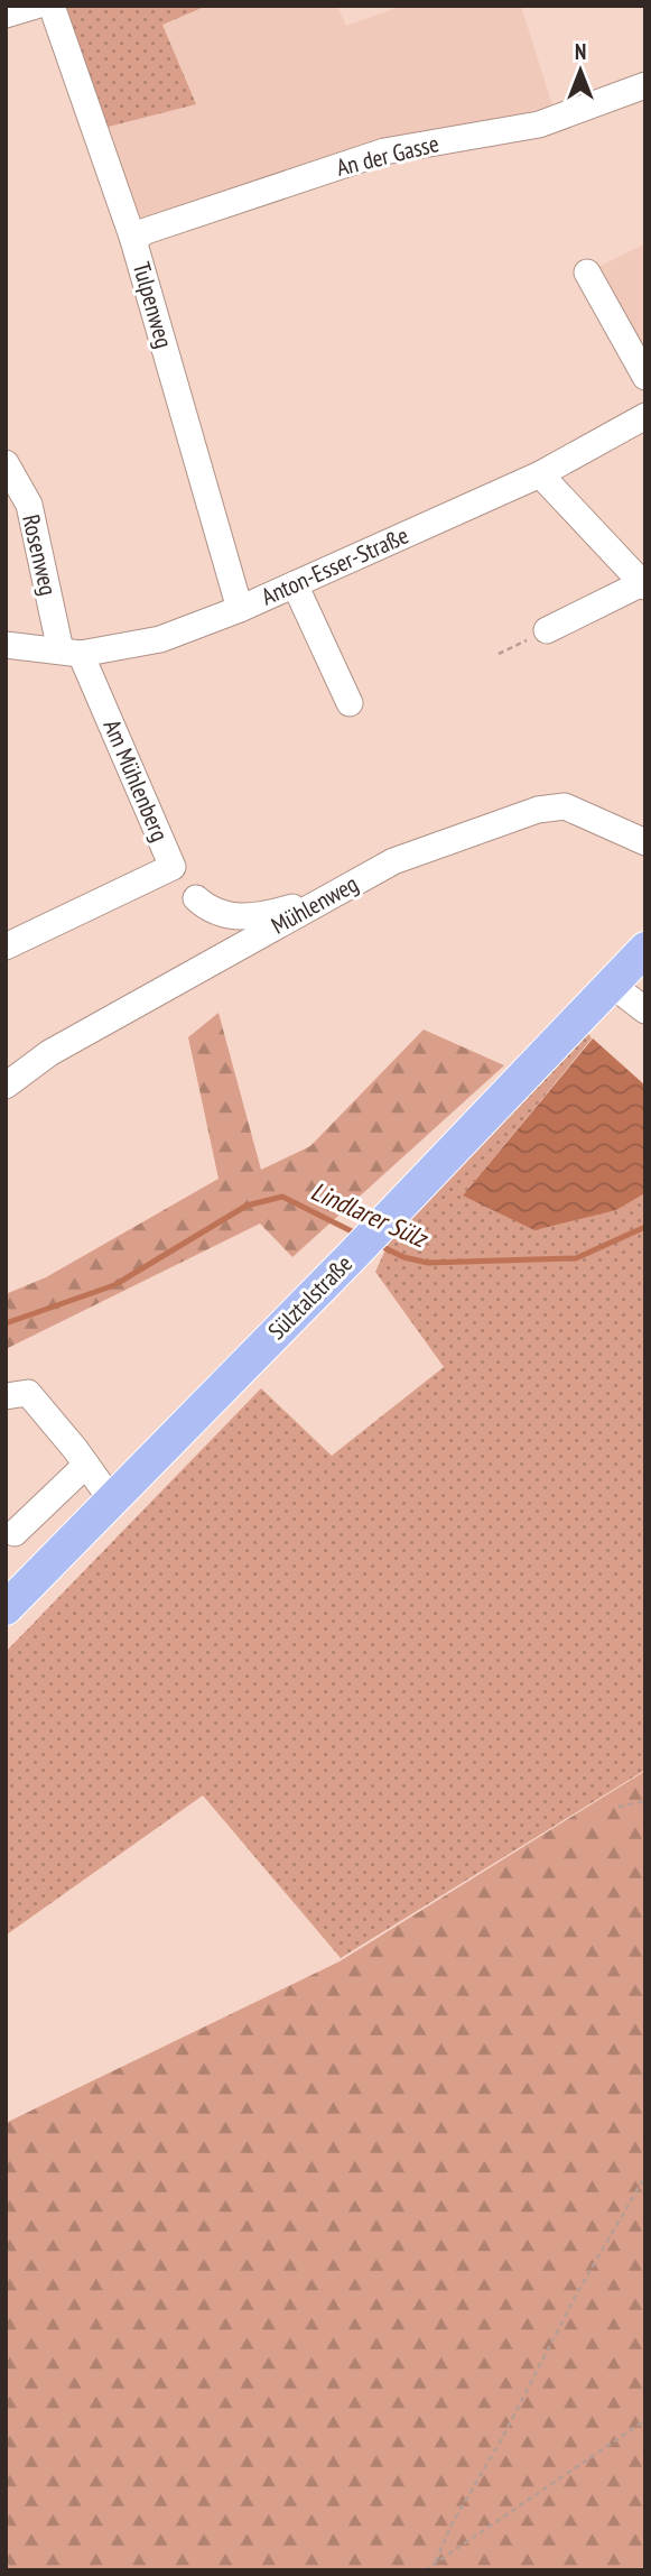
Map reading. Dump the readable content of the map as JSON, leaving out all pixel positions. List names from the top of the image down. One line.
{"streets":{"main road":["Sülztalstraße"],"street":["An der Gasse","Tulpenweg","Rosenweg","Anton-Esser-Straße","Am Mühlenberg","Mühlenweg"]},"crossings":[["An der Gasse","Tulpenweg"],["Tulpenweg","Anton-Esser-Straße"],["Rosenweg","Anton-Esser-Straße"],["Rosenweg","Am Mühlenberg"],["Anton-Esser-Straße","Am Mühlenberg"]],"water":["Lindlarer Sülz"],"north":"top"}
